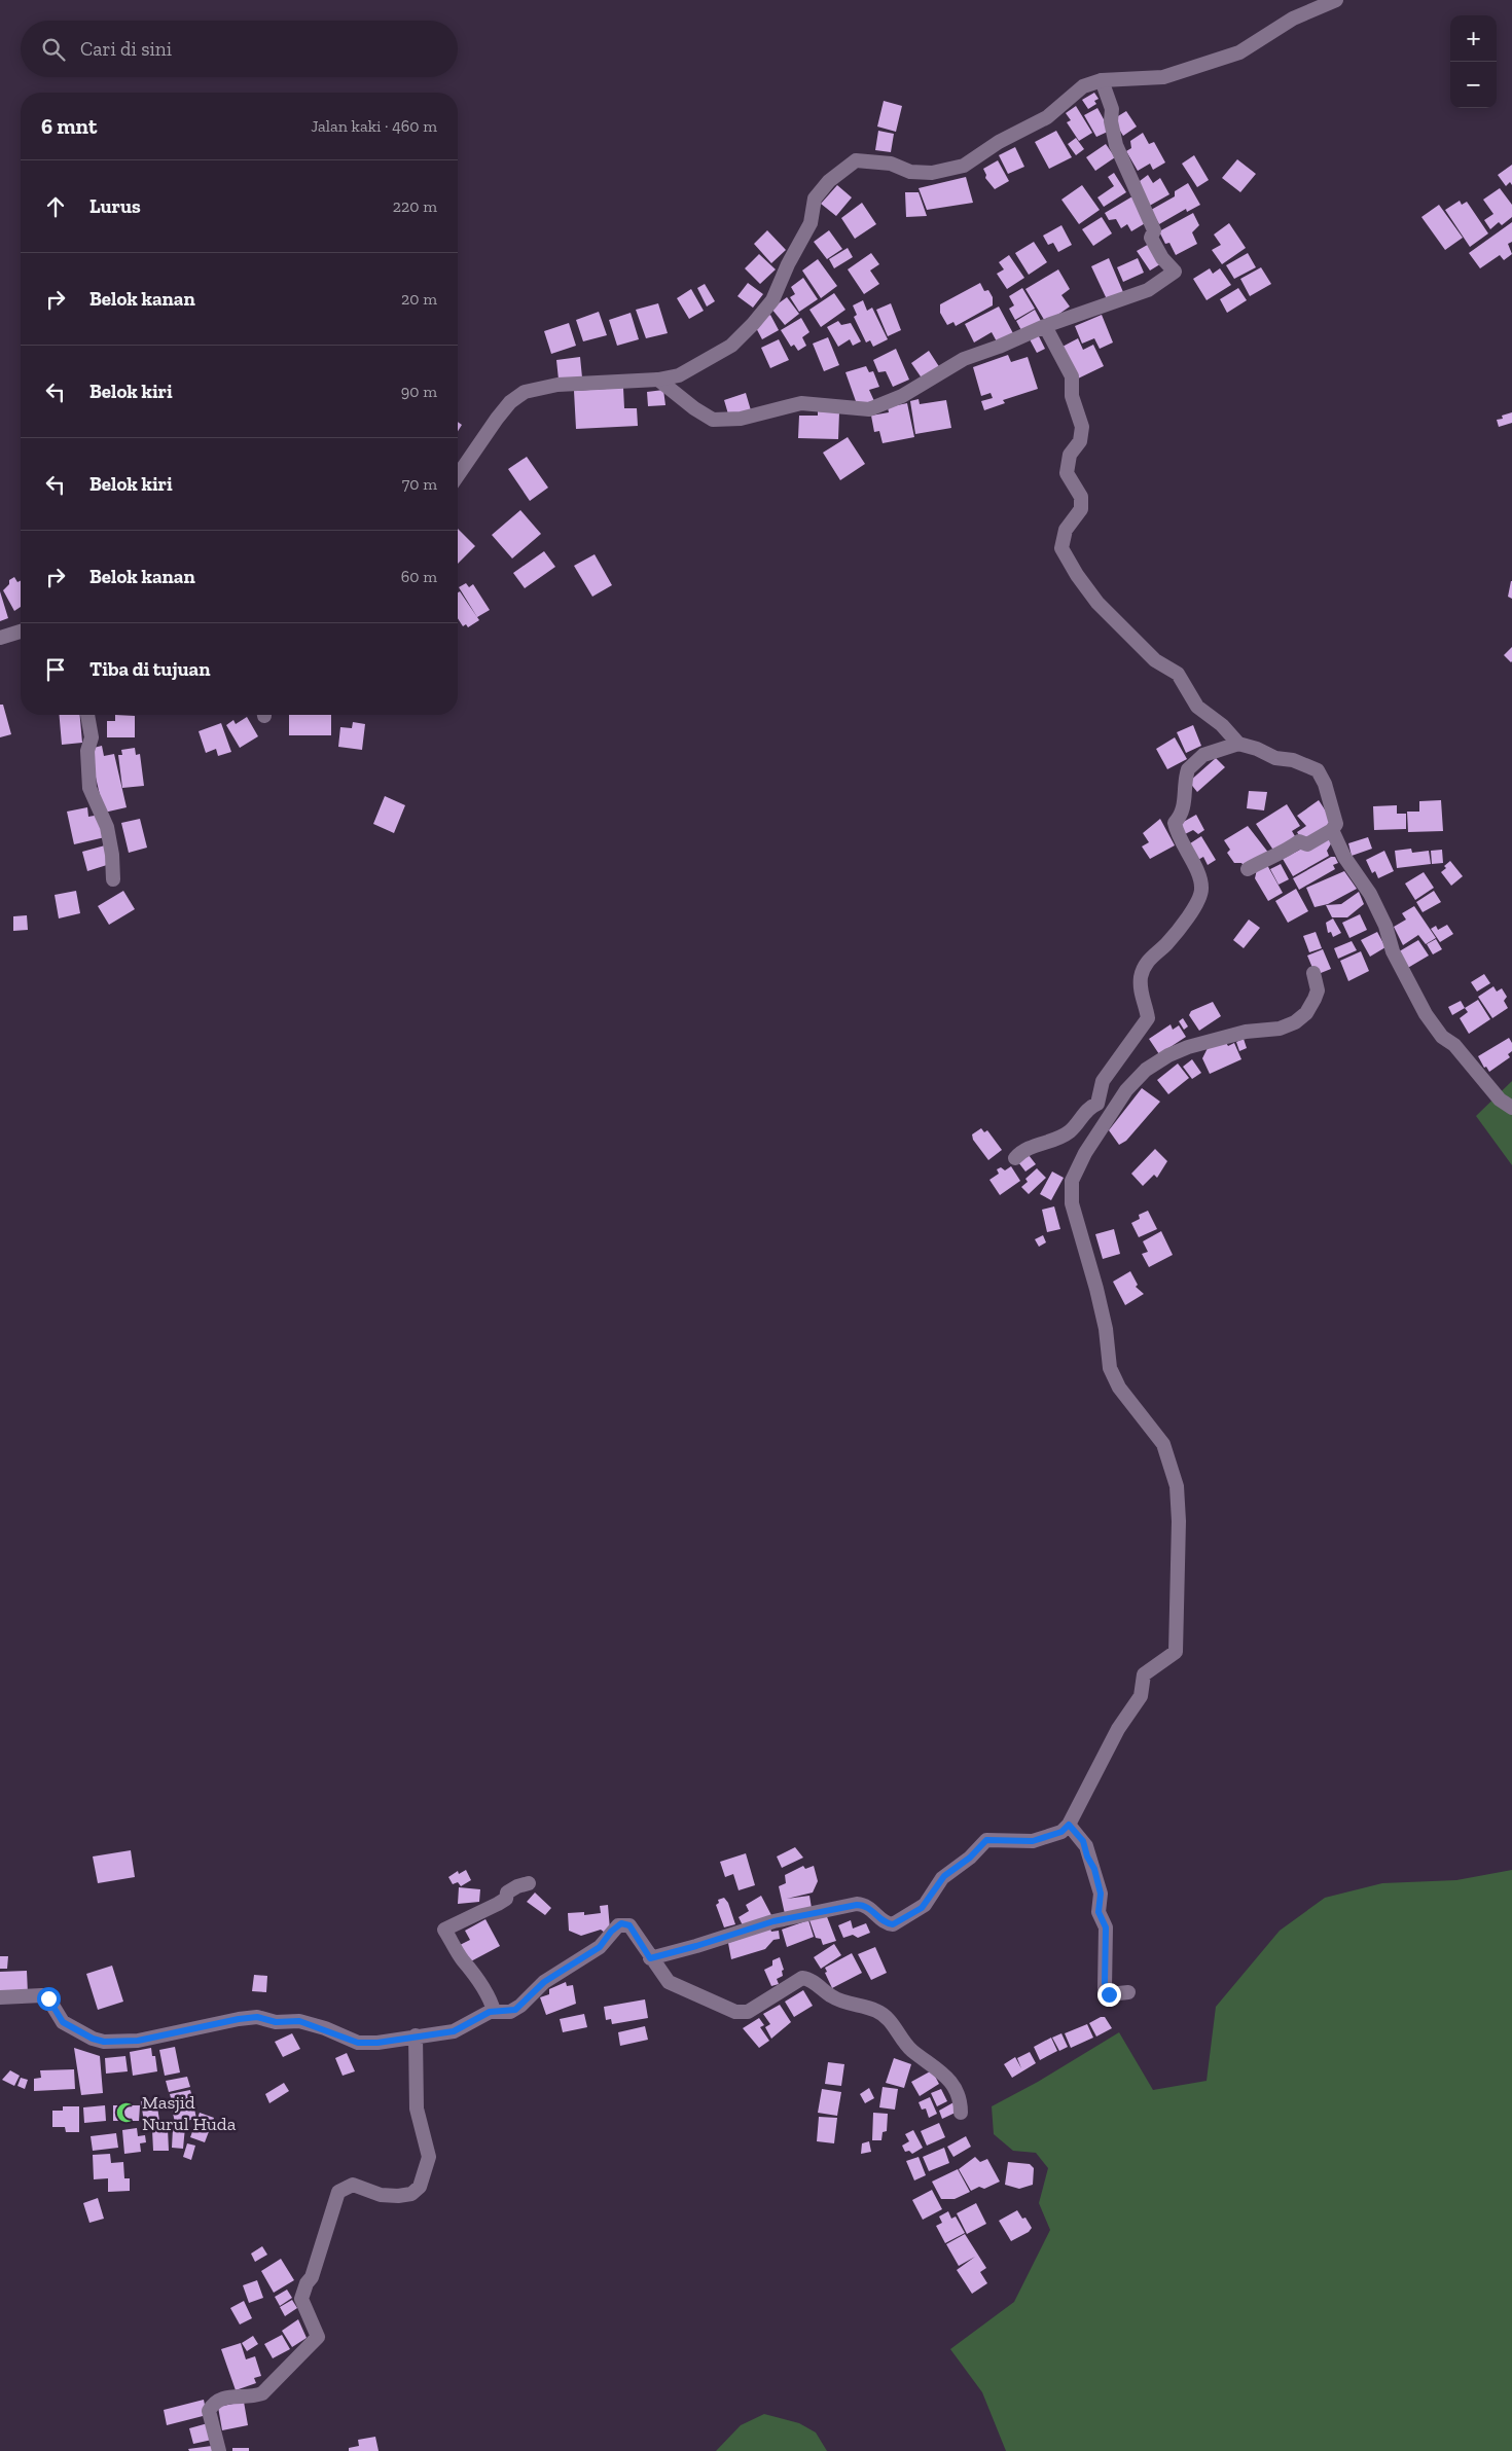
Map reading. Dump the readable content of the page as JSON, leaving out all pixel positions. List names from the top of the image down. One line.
{"places":{"mosque":["Masjid Nurul Huda"]},"page":{"map_buttons":["+","−"],"search":"Cari di sini","heading":["6 mnt","Jalan kaki · 460 m"],"list":[["Lurus","220 m"],["Belok kanan","20 m"],["Belok kiri","90 m"],["Belok kiri","70 m"],["Belok kanan","60 m"],"Tiba di tujuan"]}}
